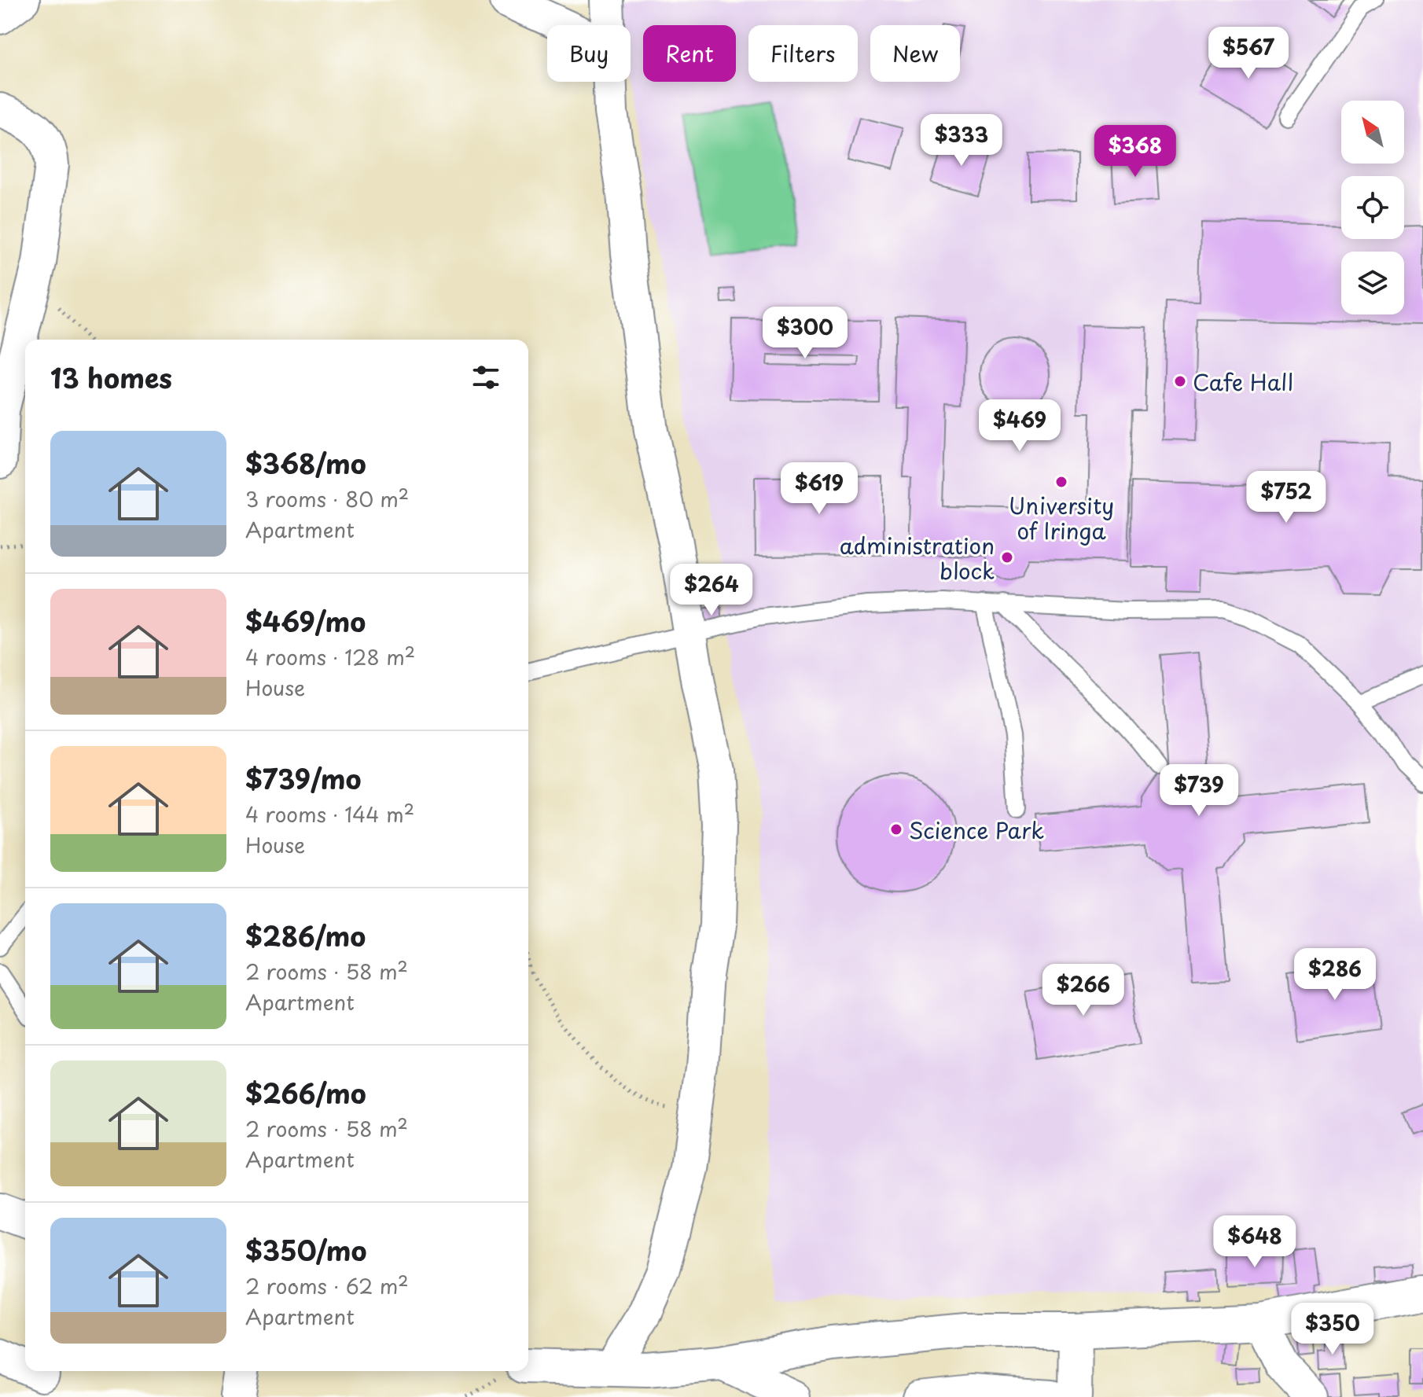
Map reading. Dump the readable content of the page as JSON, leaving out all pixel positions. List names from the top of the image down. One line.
{"places":["Cafe Hall","University of Iringa","administration block","Science Park"],"north":"top left","page":{"chip":["Buy","Rent","Filters","New"],"price":["$567","$333","$368","$300","$469","$619","$752","$264","$739","$286","$266","$648","$350"],"heading":"13 homes","list":[{"name":"$368/mo","note":"3 rooms · 80 m² · Apartment"},{"name":"$469/mo","note":"4 rooms · 128 m² · House"},{"name":"$739/mo","note":"4 rooms · 144 m² · House"},{"name":"$286/mo","note":"2 rooms · 58 m² · Apartment"},{"name":"$266/mo","note":"2 rooms · 58 m² · Apartment"},{"name":"$350/mo","note":"2 rooms · 62 m² · Apartment"}]}}
